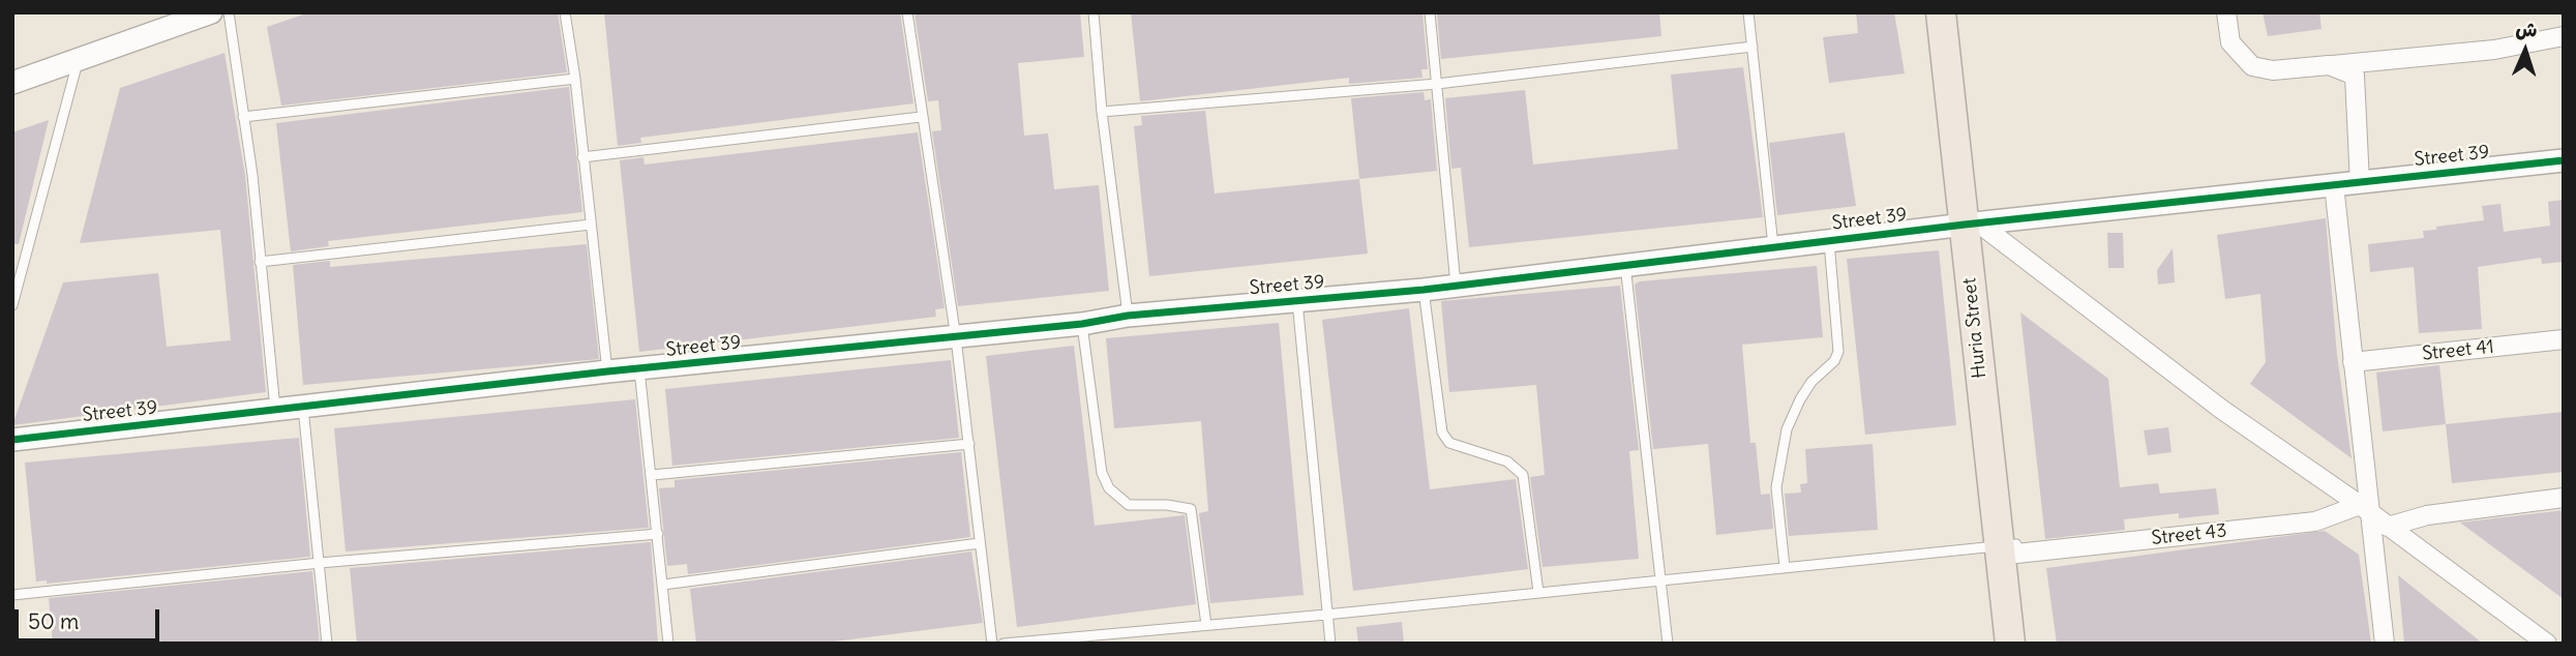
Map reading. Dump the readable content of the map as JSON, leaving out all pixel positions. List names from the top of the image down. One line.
{"streets":{"main road":["Huria Street"],"street":["Street 39","Street 41","Street 43"]},"crossings":[["Street 39","Huria Street"],["Huria Street","Street 43"]],"scale_bar":"50 m","north":"top"}
